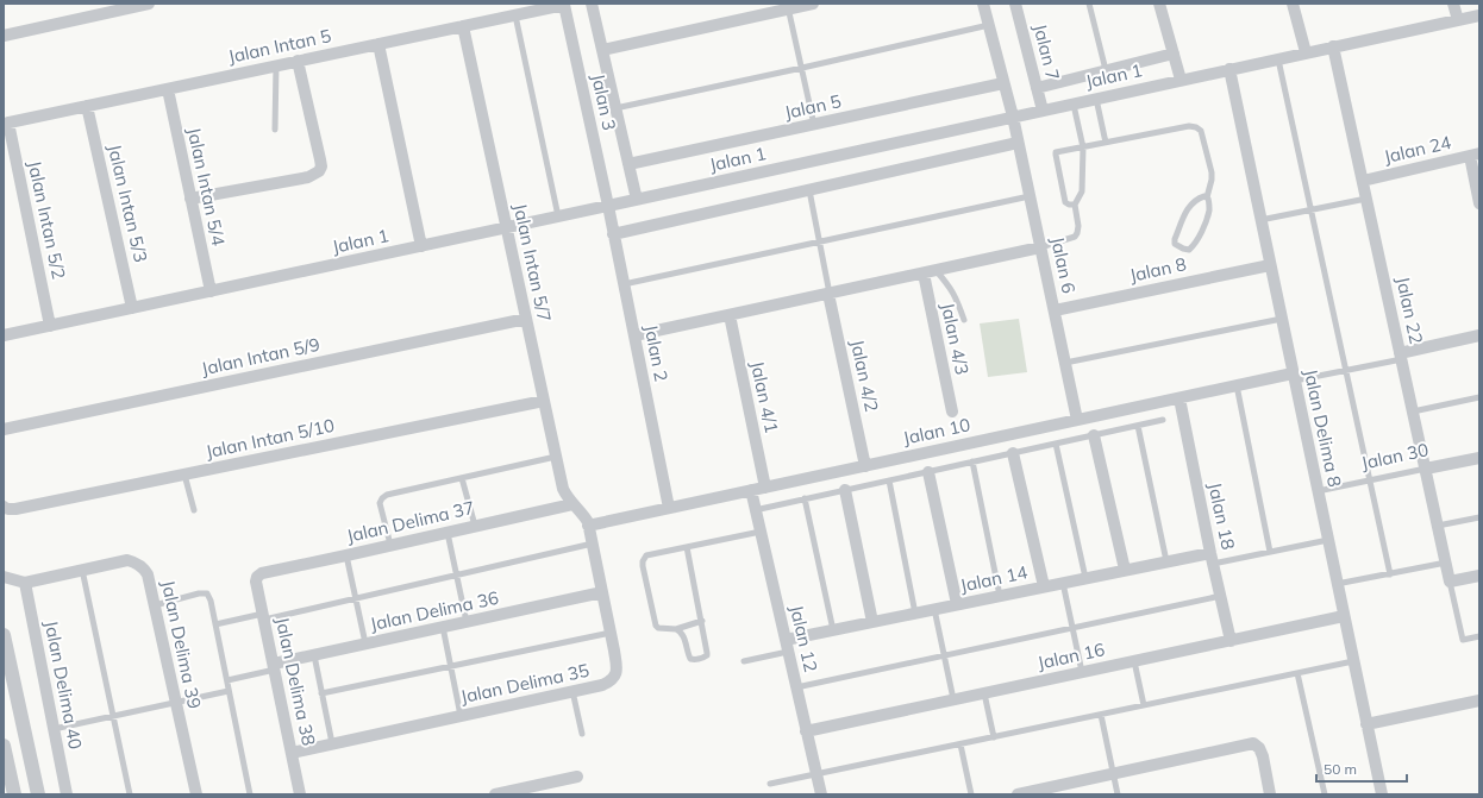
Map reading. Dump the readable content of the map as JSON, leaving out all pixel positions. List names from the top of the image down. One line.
{"streets":{"street":["Jalan Intan 5","Jalan 7","Jalan 1","Jalan 3","Jalan 5","Jalan 24","Jalan Intan 5/4","Jalan Intan 5/3","Jalan Intan 5/2","Jalan Intan 5/7","Jalan 6","Jalan 8","Jalan 22","Jalan 4/3","Jalan 2","Jalan Intan 5/9","Jalan 4/2","Jalan 4/1","Jalan Delima 8","Jalan 10","Jalan Intan 5/10","Jalan 30","Jalan 18","Jalan Delima 37","Jalan 14","Jalan Delima 36","Jalan 12","Jalan Delima 39","Jalan 16","Jalan Delima 38","Jalan Delima 35","Jalan Delima 40"]},"crossings":[["Jalan Intan 5","Jalan 3"],["Jalan Intan 5","Jalan Intan 5/4"],["Jalan Intan 5","Jalan Intan 5/3"],["Jalan Intan 5","Jalan Intan 5/2"],["Jalan Intan 5","Jalan Intan 5/7"],["Jalan 7","Jalan 1"],["Jalan 1","Jalan 3"],["Jalan 1","Jalan Intan 5/4"],["Jalan 1","Jalan Intan 5/3"],["Jalan 1","Jalan Intan 5/2"],["Jalan 1","Jalan Intan 5/7"],["Jalan 1","Jalan 6"],["Jalan 1","Jalan 22"],["Jalan 1","Jalan 2"],["Jalan 1","Jalan Delima 8"],["Jalan 3","Jalan 2"],["Jalan 5","Jalan 6"],["Jalan 24","Jalan 22"],["Jalan Intan 5/7","Jalan Intan 5/9"],["Jalan Intan 5/7","Jalan Intan 5/10"],["Jalan Intan 5/7","Jalan Delima 37"],["Jalan Intan 5/7","Jalan Delima 35"],["Jalan 6","Jalan 8"],["Jalan 6","Jalan 10"],["Jalan 8","Jalan Delima 8"],["Jalan 22","Jalan 30"],["Jalan 2","Jalan 10"],["Jalan 4/2","Jalan 10"],["Jalan 4/1","Jalan 10"],["Jalan Delima 8","Jalan 10"],["Jalan Delima 8","Jalan 30"],["Jalan Delima 8","Jalan 16"],["Jalan 10","Jalan 18"],["Jalan 10","Jalan 12"],["Jalan 10","Jalan Delima 35"],["Jalan 18","Jalan 14"],["Jalan 18","Jalan 16"],["Jalan Delima 37","Jalan Delima 38"],["Jalan Delima 37","Jalan Delima 35"],["Jalan 14","Jalan 12"],["Jalan Delima 36","Jalan Delima 38"],["Jalan Delima 36","Jalan Delima 35"],["Jalan 12","Jalan 16"],["Jalan Delima 39","Jalan Delima 40"],["Jalan Delima 38","Jalan Delima 35"]],"scale_bar":"50 m"}
